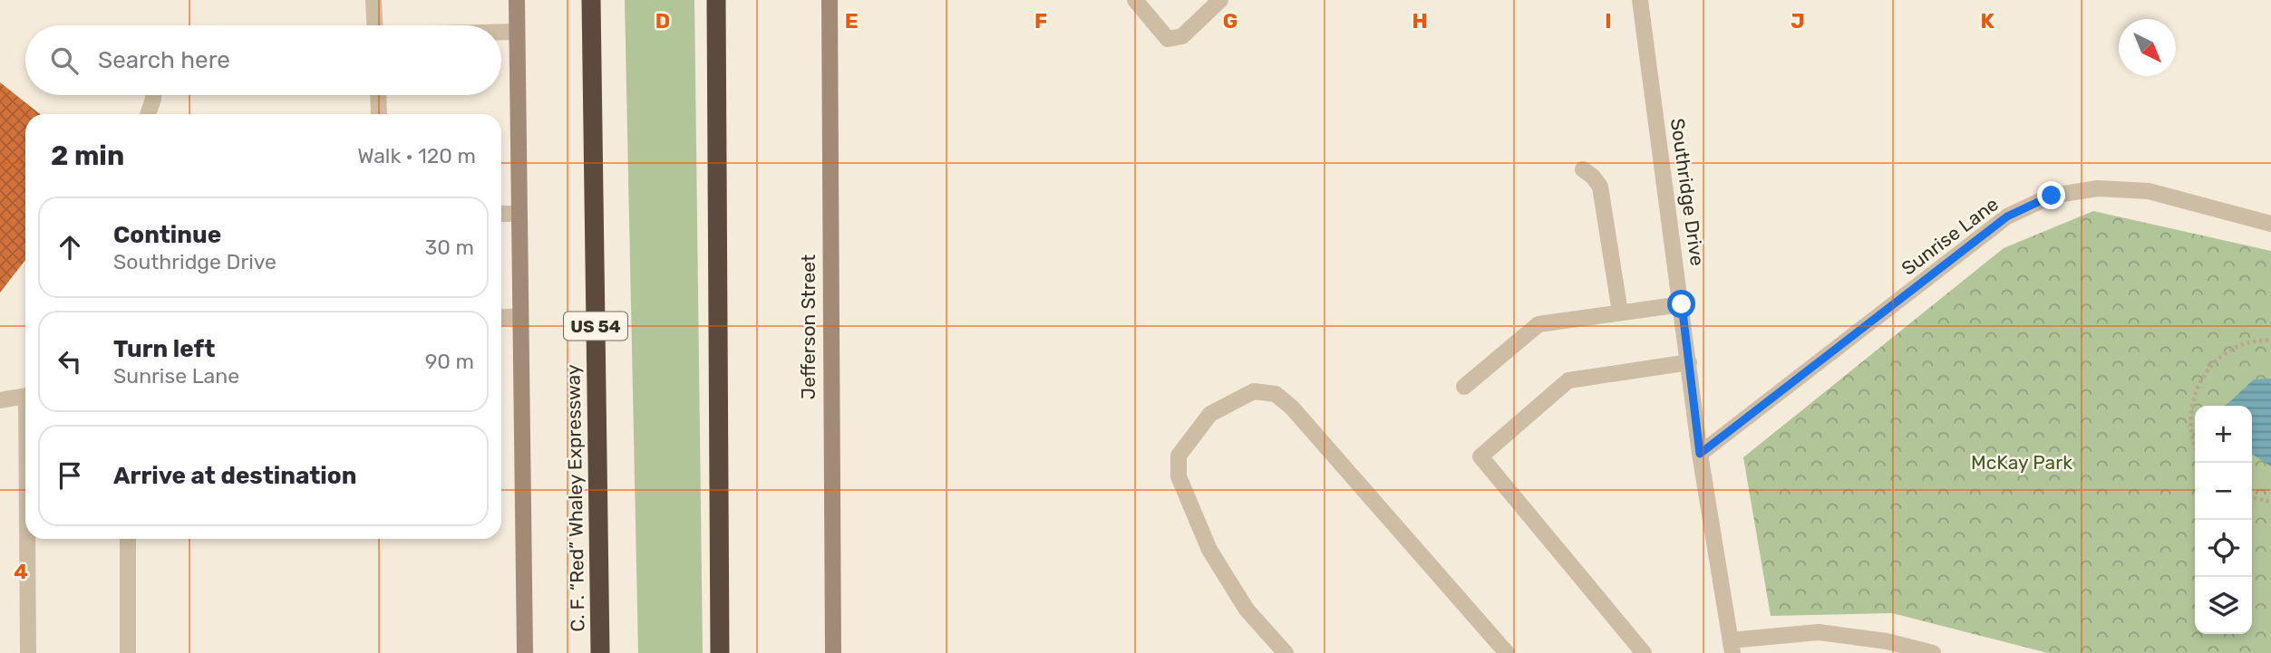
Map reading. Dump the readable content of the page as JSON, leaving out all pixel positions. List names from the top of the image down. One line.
{"streets":{"highway":["US 54","C. F. “Red” Whaley Expressway"],"street":["Southridge Drive","Sunrise Lane","Jefferson Street"]},"crossings":[["Southridge Drive","Sunrise Lane"]],"parks":["McKay Park"],"north":"bottom right","page":{"search":"Search here","heading":["2 min","Walk · 120 m"],"list":[["Continue","Southridge Drive","30 m"],["Turn left","Sunrise Lane","90 m"],"Arrive at destination"],"map_buttons":["+","−"]},"grid":{"columns":["D","E","F","G","H","I","J","K"],"rows":["4"]}}
